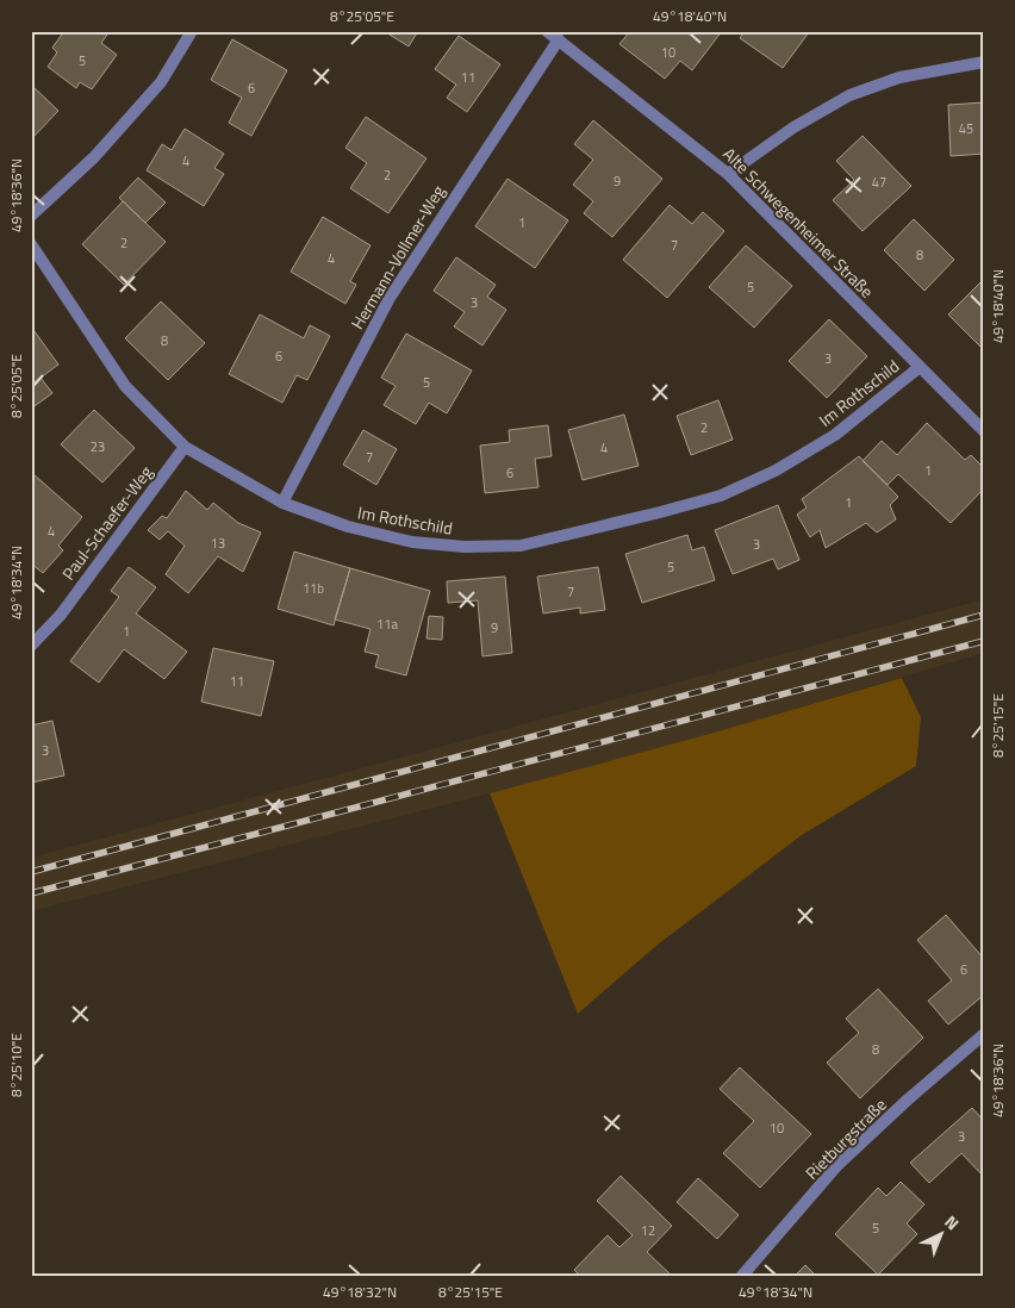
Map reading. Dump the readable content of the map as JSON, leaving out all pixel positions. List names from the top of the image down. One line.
{"streets":{"street":["Alte Schwegenheimer Straße","Hermann-Vollmer-Weg","Im Rothschild","Paul-Schaefer-Weg","Rietburgstraße"]},"crossings":[["Alte Schwegenheimer Straße","Hermann-Vollmer-Weg"],["Alte Schwegenheimer Straße","Im Rothschild"],["Hermann-Vollmer-Weg","Im Rothschild"],["Im Rothschild","Paul-Schaefer-Weg"]],"house_numbers":["10","5","11","6","45","4","2","9","47","1","2","7","8","4","5","3","8","6","3","5","2","23","4","7","1","6","1","4","13","3","5","11b","7","11a","9","1","11","3","6","8","10","3","5","12"],"north":"top right","coordinates":["8°25'05\"E","49°18'40\"N","49°18'36\"N","49°18'34\"N","8°25'15\"E","8°25'10\"E","49°18'32\"N"]}
